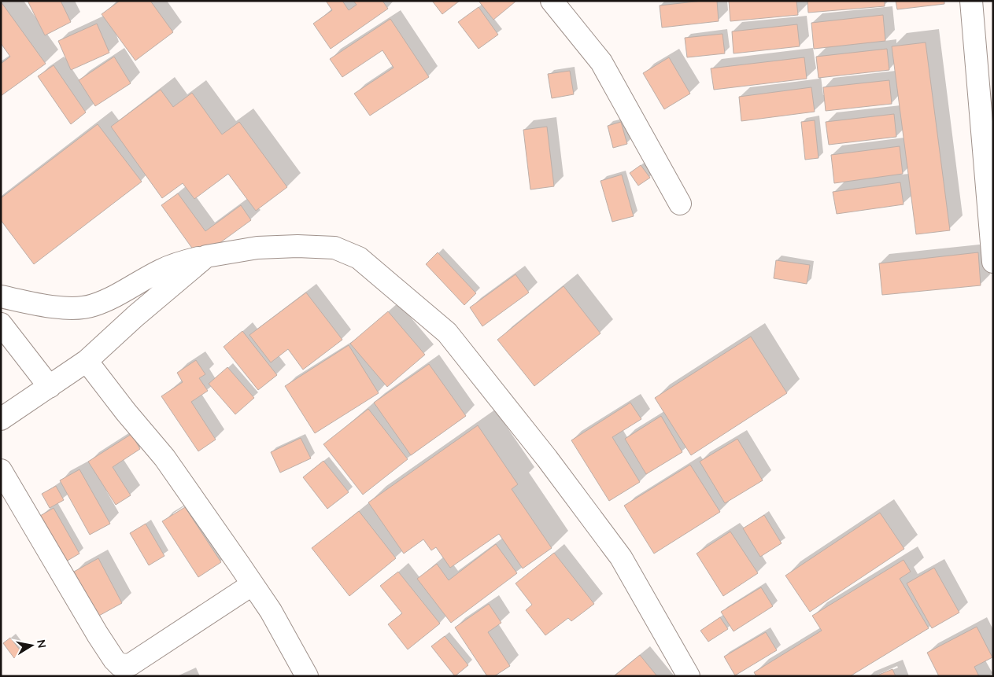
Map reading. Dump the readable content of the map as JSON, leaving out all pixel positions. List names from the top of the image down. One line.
{"north":"right"}
